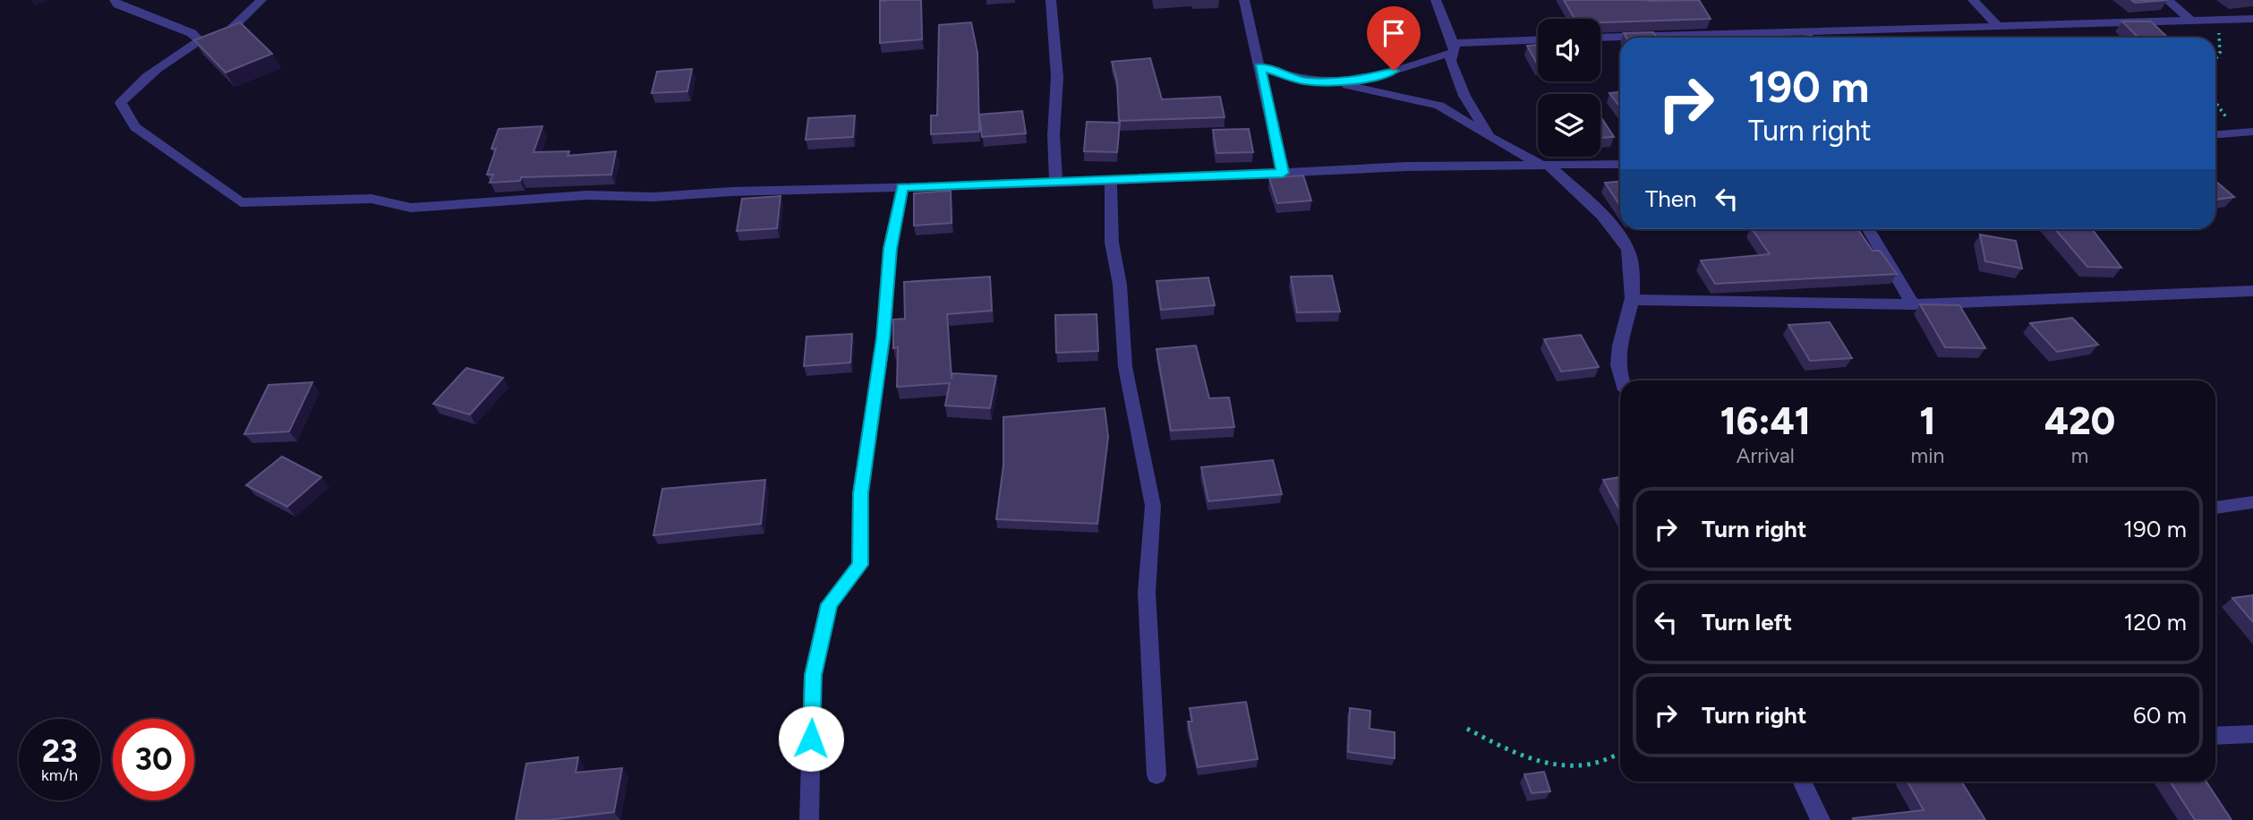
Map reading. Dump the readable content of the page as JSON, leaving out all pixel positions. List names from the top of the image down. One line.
{"page":{"turn":["190 m","Turn right"],"then":"Then","eta":["16:41","Arrival","1","min","420","m"],"list":[{"name":"Turn right","value":"190 m"},{"name":"Turn left","value":"120 m"},{"name":"Turn right","value":"60 m"}],"speed":"23 km/h","limit":"30"}}
